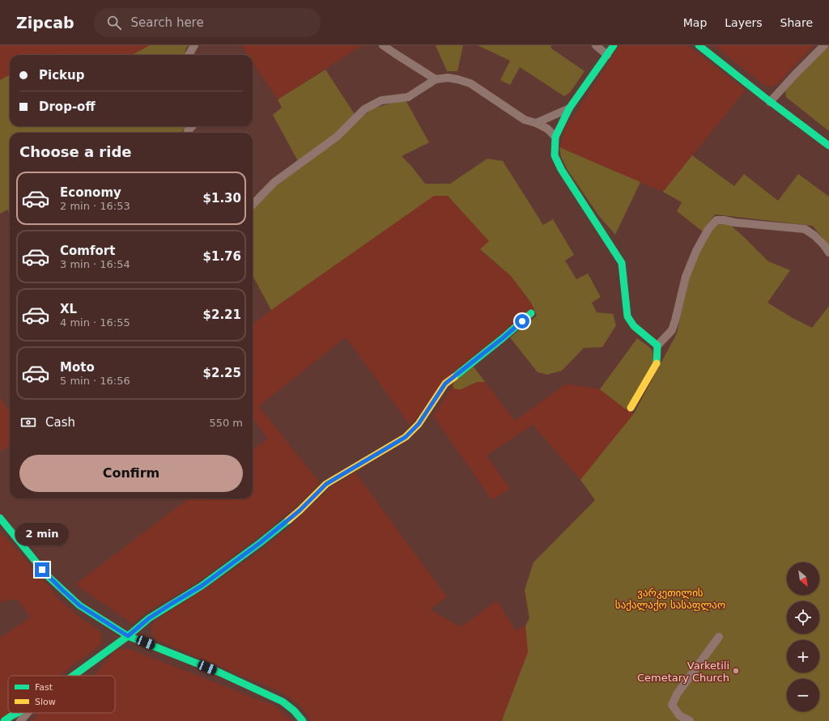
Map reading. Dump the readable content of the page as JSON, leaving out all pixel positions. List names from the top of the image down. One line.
{"parks":["ვარკეთილის საქალაქო სასაფლაო"],"places":["Varketili Cemetary Church"],"legend":["Fast","Slow"],"north":"bottom right","page":{"header":"Zipcab","search":"Search here","nav":["Map","Layers","Share"],"banner":["Pickup","Drop-off"],"heading":"Choose a ride","list":[{"name":"Economy","note":"2 min · 16:53","value":"$1.30"},{"name":"Comfort","note":"3 min · 16:54","value":"$1.76"},{"name":"XL","note":"4 min · 16:55","value":"$2.21"},{"name":"Moto","note":"5 min · 16:56","value":"$2.25"}],"pay":["Cash","550 m"],"buttons":"Confirm","bubble":"2 min","map_buttons":["+","−"]}}
